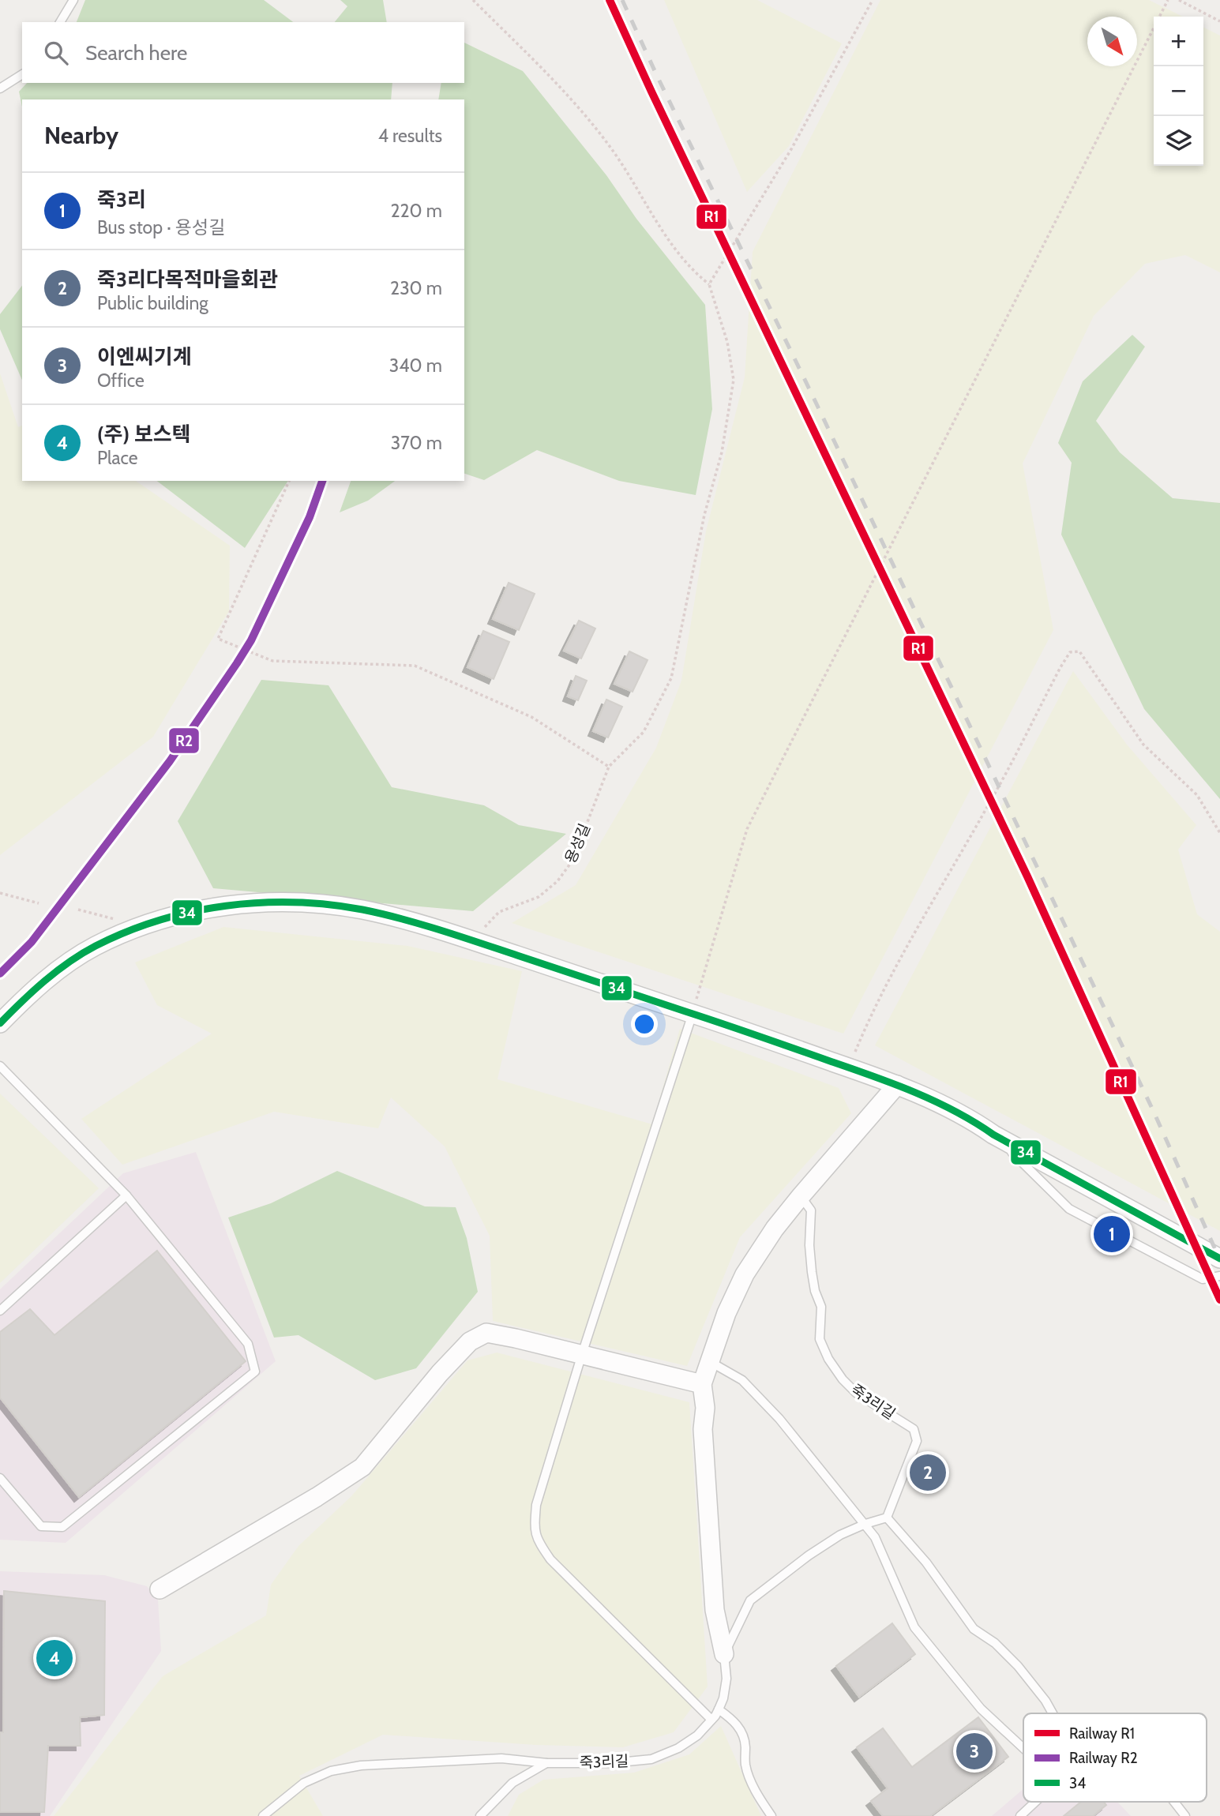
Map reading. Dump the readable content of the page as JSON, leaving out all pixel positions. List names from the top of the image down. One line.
{"streets":{"street":["죽3리길"],"path":["용성길"]},"lines":["rail line R1","rail line R2","transit line 34"],"legend":["Railway R1","Railway R2","34"],"north":"bottom right","page":{"map_buttons":["+","−"],"search":"Search here","heading":["Nearby","4 results"],"list":[{"mark":"1","name":"죽3리","note":"Bus stop · 용성길","value":"220 m"},{"mark":"2","name":"죽3리다목적마을회관","note":"Public building","value":"230 m"},{"mark":"3","name":"이엔씨기계","note":"Office","value":"340 m"},{"mark":"4","name":"(주) 보스텍","note":"Place","value":"370 m"}],"pins":["1","2","4","3"]}}
